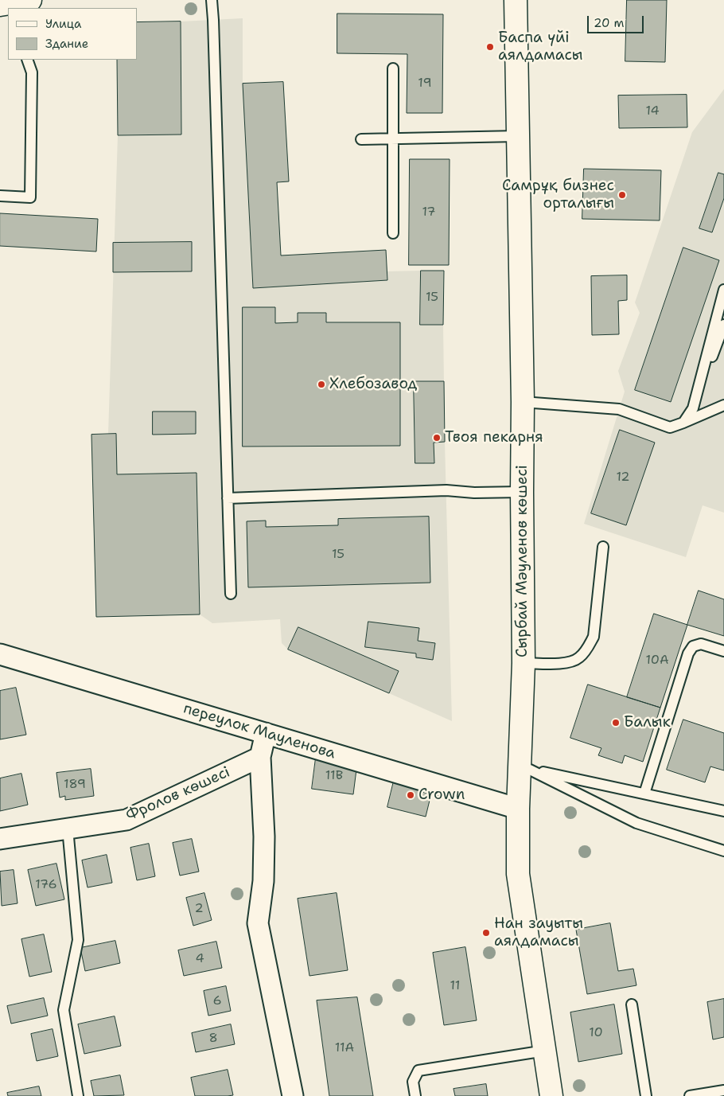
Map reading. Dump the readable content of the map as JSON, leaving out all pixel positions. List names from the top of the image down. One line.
{"streets":{"main road":["Сырбай Мәуленов көшесі"],"street":["переулок Мауленова","Фролов көшесі"]},"crossings":[["Сырбай Мәуленов көшесі","переулок Мауленова"]],"places":["Баспа үйі аялдамасы","Самрұқ бизнес орталығы","Хлебозавод","Твоя пекарня","Балык","Crown","Нан зауыты аялдамасы"],"house_numbers":["19","14","17","15","12","15","10А","11В","189","176","2","4","11","6","10","8","11А"],"legend":["Улица","Здание"],"scale_bar":"20 m"}
